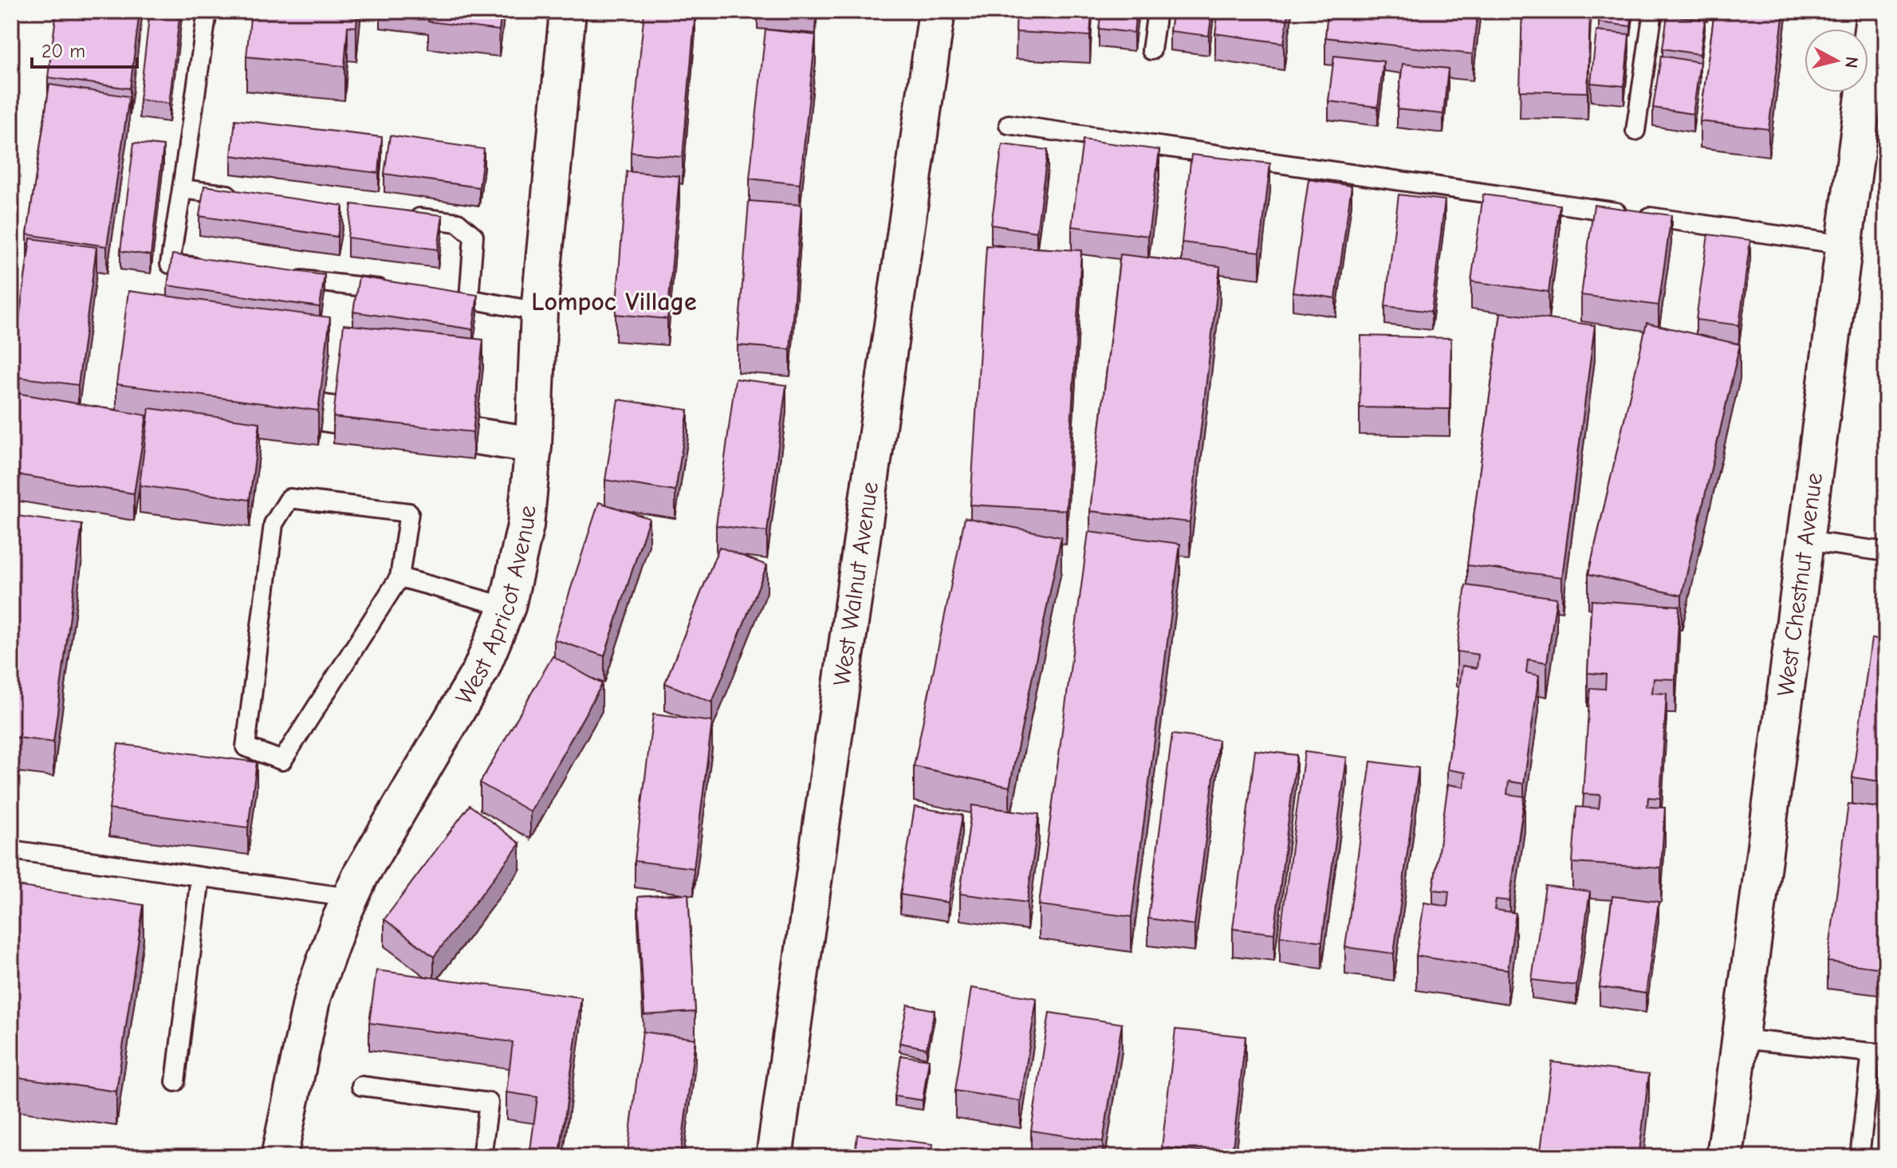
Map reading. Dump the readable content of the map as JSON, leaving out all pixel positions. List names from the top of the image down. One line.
{"streets":{"street":["West Walnut Avenue","West Chestnut Avenue","West Apricot Avenue"]},"districts":["Lompoc Village"],"scale_bar":"20 m","north":"right"}
